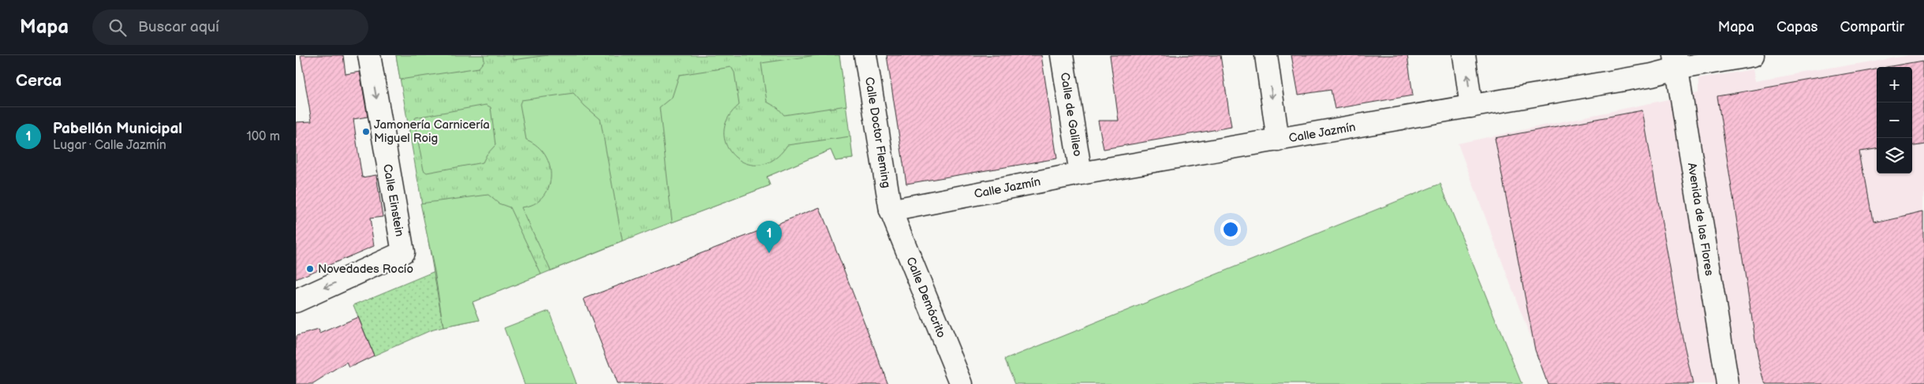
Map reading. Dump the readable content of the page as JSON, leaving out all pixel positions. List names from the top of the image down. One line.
{"streets":{"street":["Calle de Galileo","Calle Doctor Fleming","Calle Jazmín","Calle Einstein","Avenida de las Flores","Calle Demócrito"]},"crossings":[["Calle de Galileo","Calle Jazmín"],["Calle Doctor Fleming","Calle Jazmín"],["Calle Doctor Fleming","Calle Demócrito"],["Calle Jazmín","Avenida de las Flores"],["Calle Jazmín","Calle Demócrito"]],"one_way":["Calle Einstein"],"places":["Jamonería Carnicería Miguel Roig","Novedades Rocío"],"page":{"header":"Mapa","search":"Buscar aquí","nav":["Mapa","Capas","Compartir"],"heading":"Cerca","map_buttons":["+","−"],"list":[{"mark":"1","name":"Pabellón Municipal","note":"Lugar · Calle Jazmín","value":"100 m"}],"pins":"1"}}
